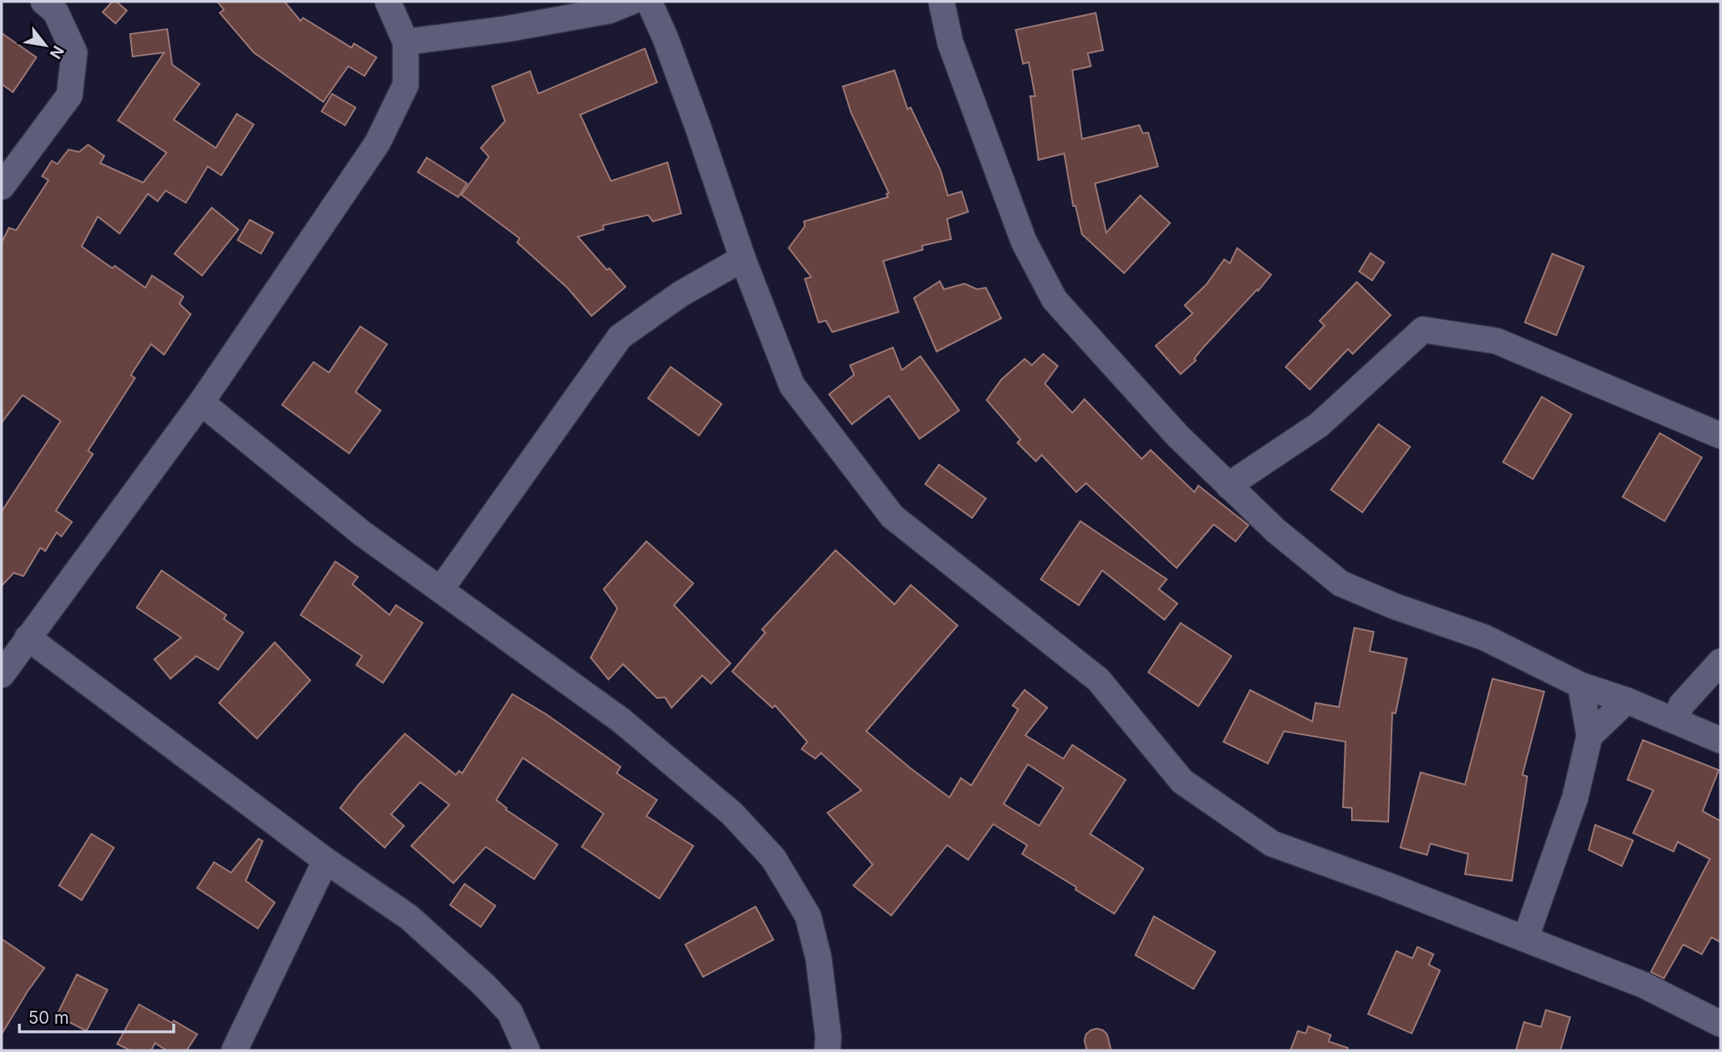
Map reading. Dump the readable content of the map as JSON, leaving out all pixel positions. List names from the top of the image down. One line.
{"scale_bar":"50 m","north":"bottom right"}
